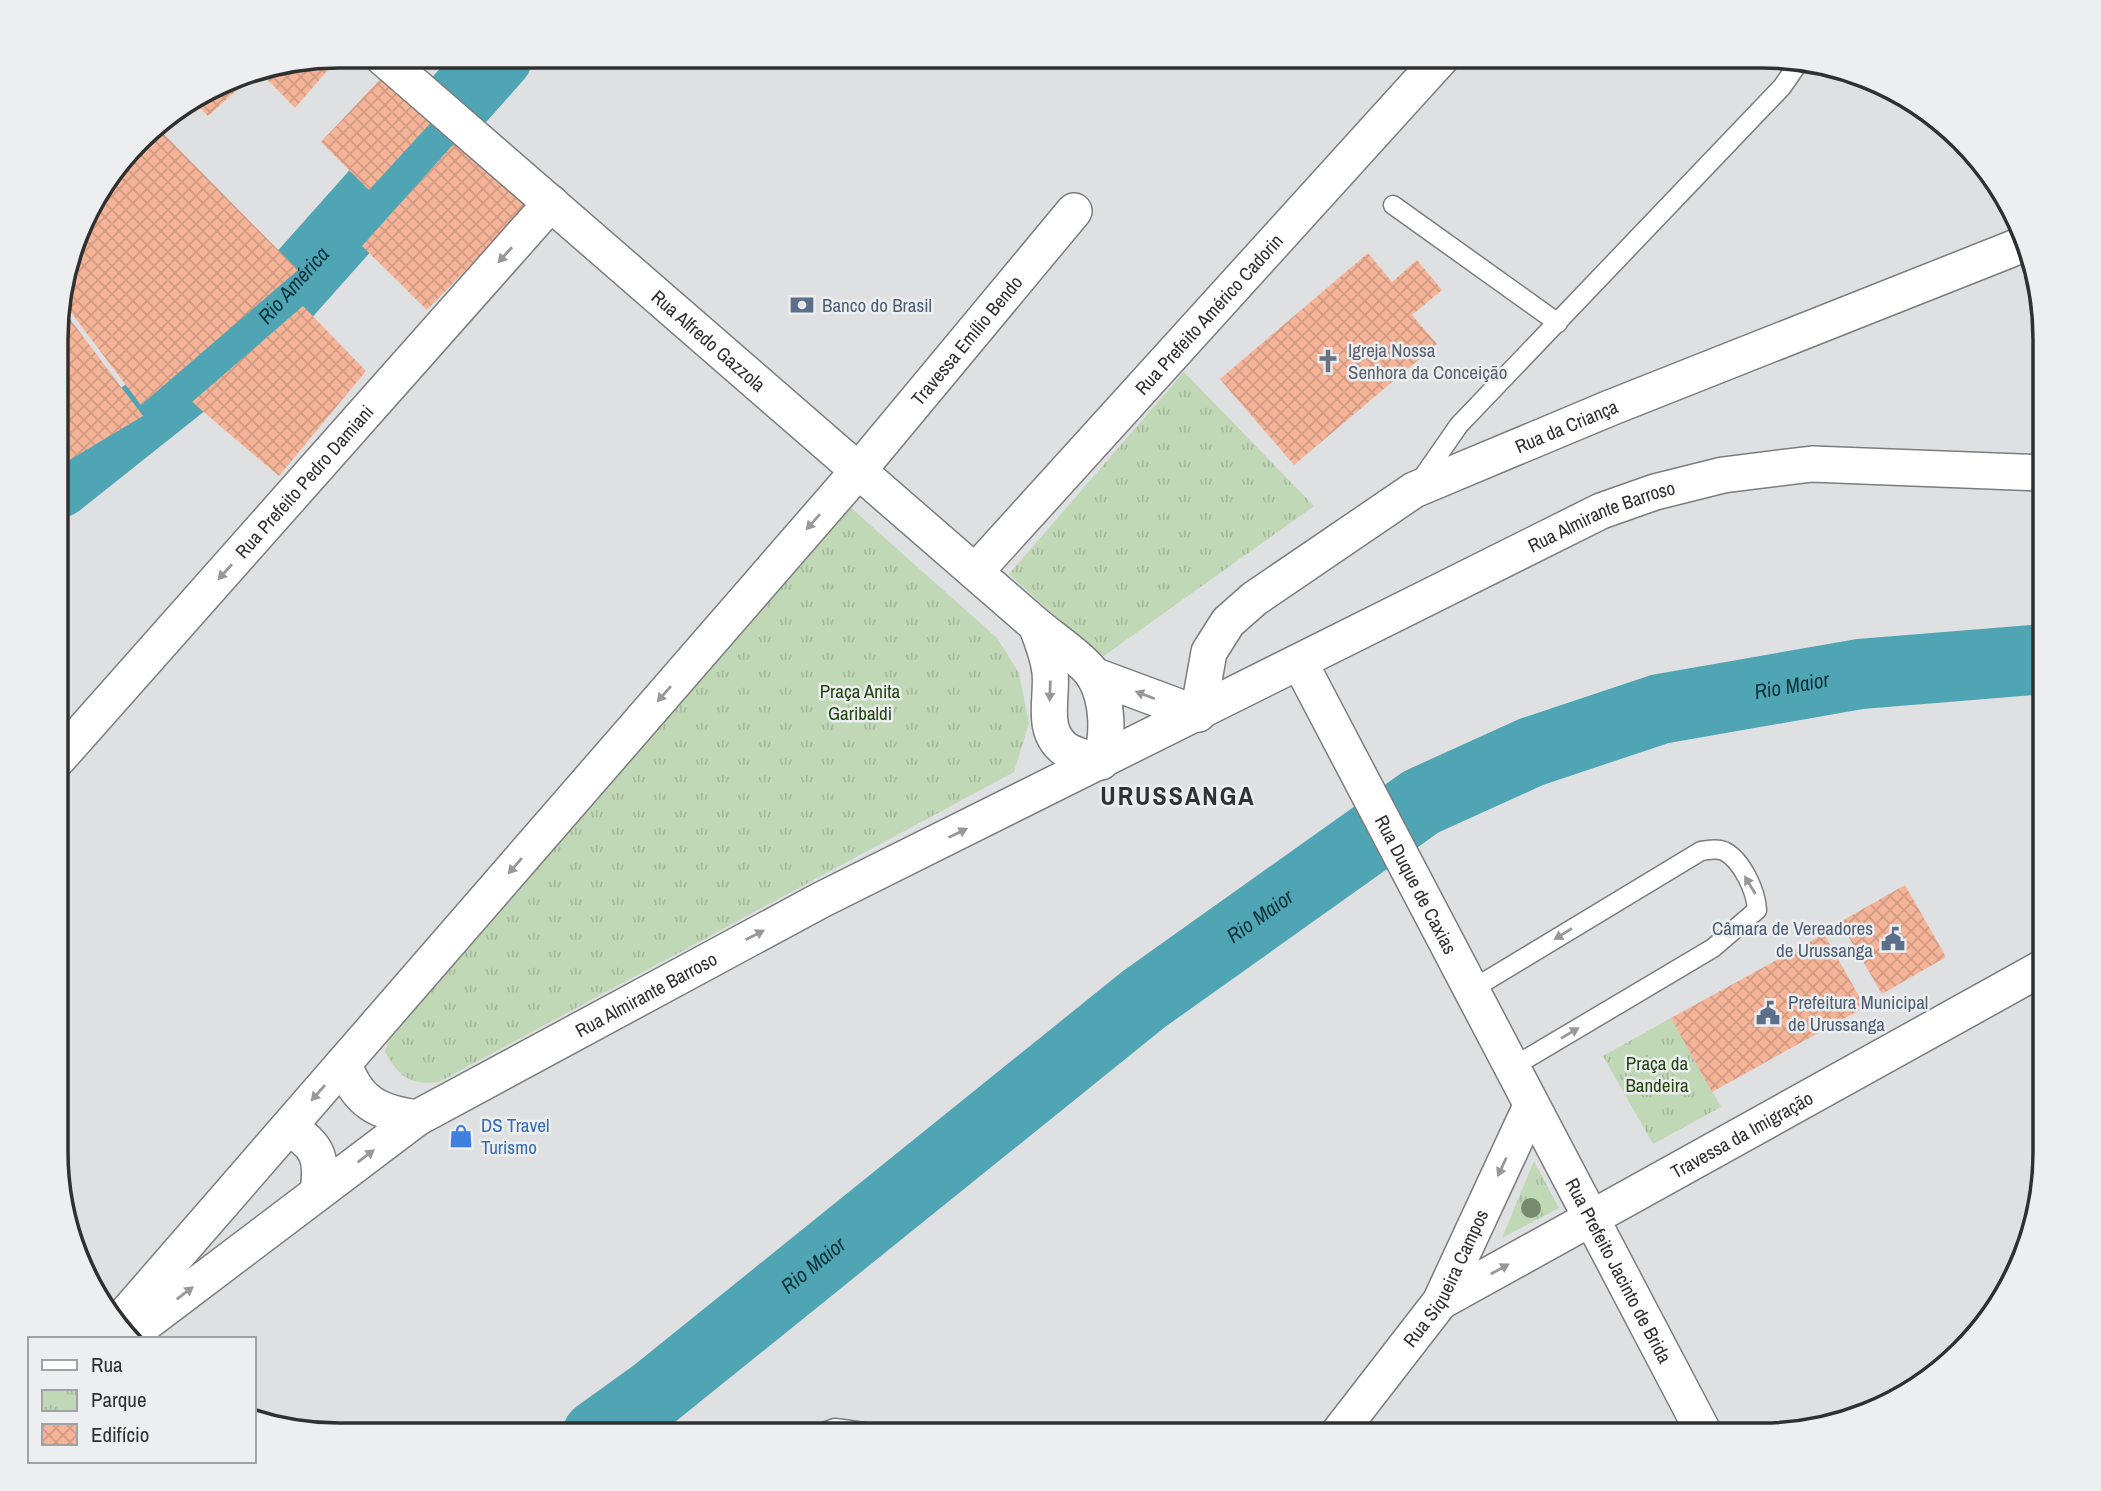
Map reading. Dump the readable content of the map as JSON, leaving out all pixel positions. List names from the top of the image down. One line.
{"streets":{"street":["Rua Prefeito Américo Cadorin","Rua Alfredo Gazzola","Travessa Emílio Bendo","Rua da Criança","Rua Prefeito Pedro Damiani","Rua Almirante Barroso","Rua Duque de Caxias","Travessa da Imigração","Rua Prefeito Jacinto de Brida","Rua Siqueira Campos"]},"crossings":[["Rua Prefeito Américo Cadorin","Rua Alfredo Gazzola"],["Rua Alfredo Gazzola","Travessa Emílio Bendo"],["Rua Alfredo Gazzola","Rua Prefeito Pedro Damiani"],["Rua Alfredo Gazzola","Rua Almirante Barroso"],["Rua da Criança","Rua Almirante Barroso"],["Rua Almirante Barroso","Rua Duque de Caxias"],["Rua Duque de Caxias","Rua Prefeito Jacinto de Brida"],["Rua Duque de Caxias","Rua Siqueira Campos"],["Travessa da Imigração","Rua Prefeito Jacinto de Brida"],["Travessa da Imigração","Rua Siqueira Campos"],["Rua Prefeito Jacinto de Brida","Rua Siqueira Campos"]],"one_way":["Travessa Emílio Bendo","Rua Prefeito Pedro Damiani","Rua Almirante Barroso","Rua Siqueira Campos"],"districts":["URUSSANGA"],"water":["Rio América","Rio Maior"],"parks":["Praça Anita Garibaldi","Praça da Bandeira"],"places":{"bank":["Banco do Brasil"],"church":["Igreja Nossa Senhora da Conceição"],"public building":["Câmara de Vereadores de Urussanga","Prefeitura Municipal de Urussanga"],"shop":["DS Travel Turismo"]},"legend":["Rua","Parque","Edifício"]}
